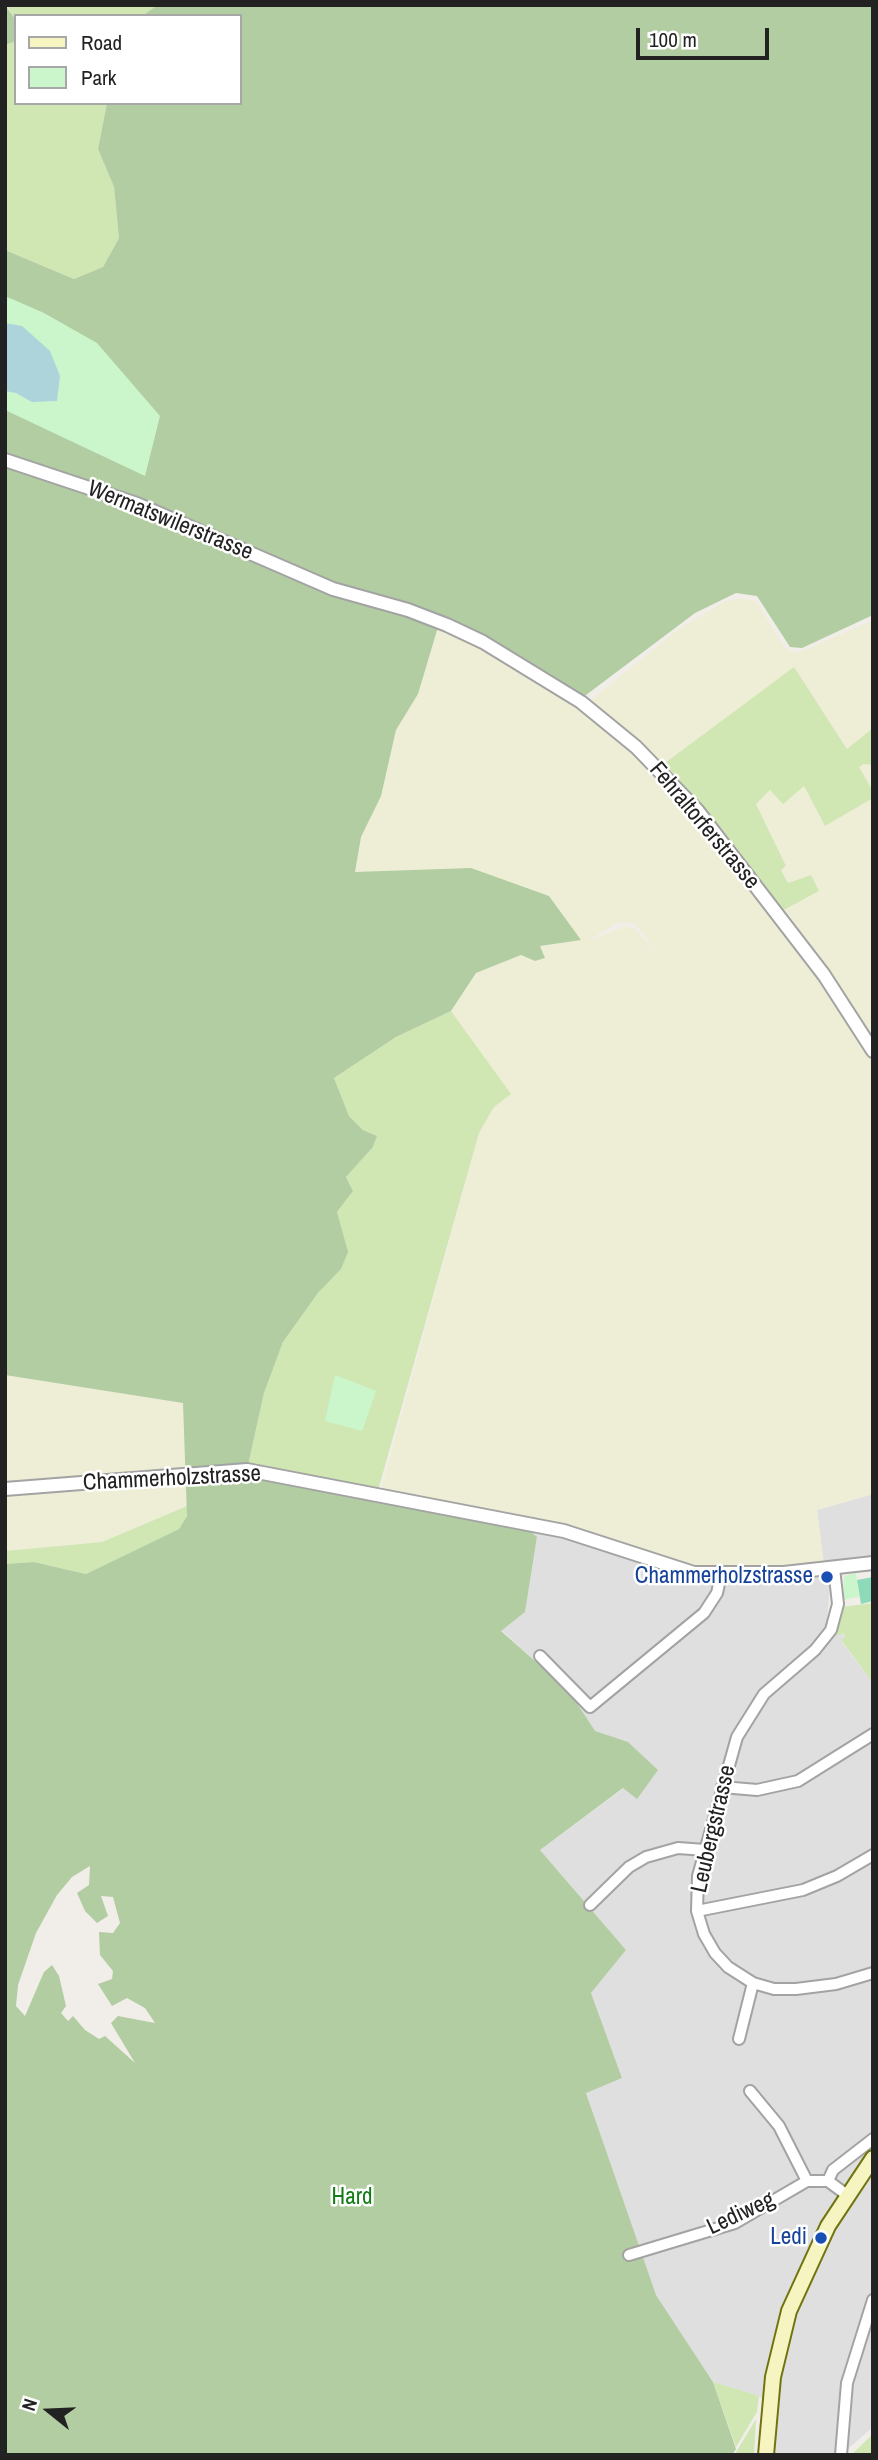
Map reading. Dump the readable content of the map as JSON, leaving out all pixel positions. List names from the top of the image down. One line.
{"streets":{"street":["Wermatswilerstrasse","Fehraltorferstrasse","Chammerholzstrasse","Leubergstrasse","Lediweg"]},"crossings":[["Wermatswilerstrasse","Fehraltorferstrasse"],["Chammerholzstrasse","Leubergstrasse"]],"parks":["Hard"],"places":["Chammerholzstrasse","Ledi"],"legend":["Road","Park"],"scale_bar":"100 m","north":"left"}
